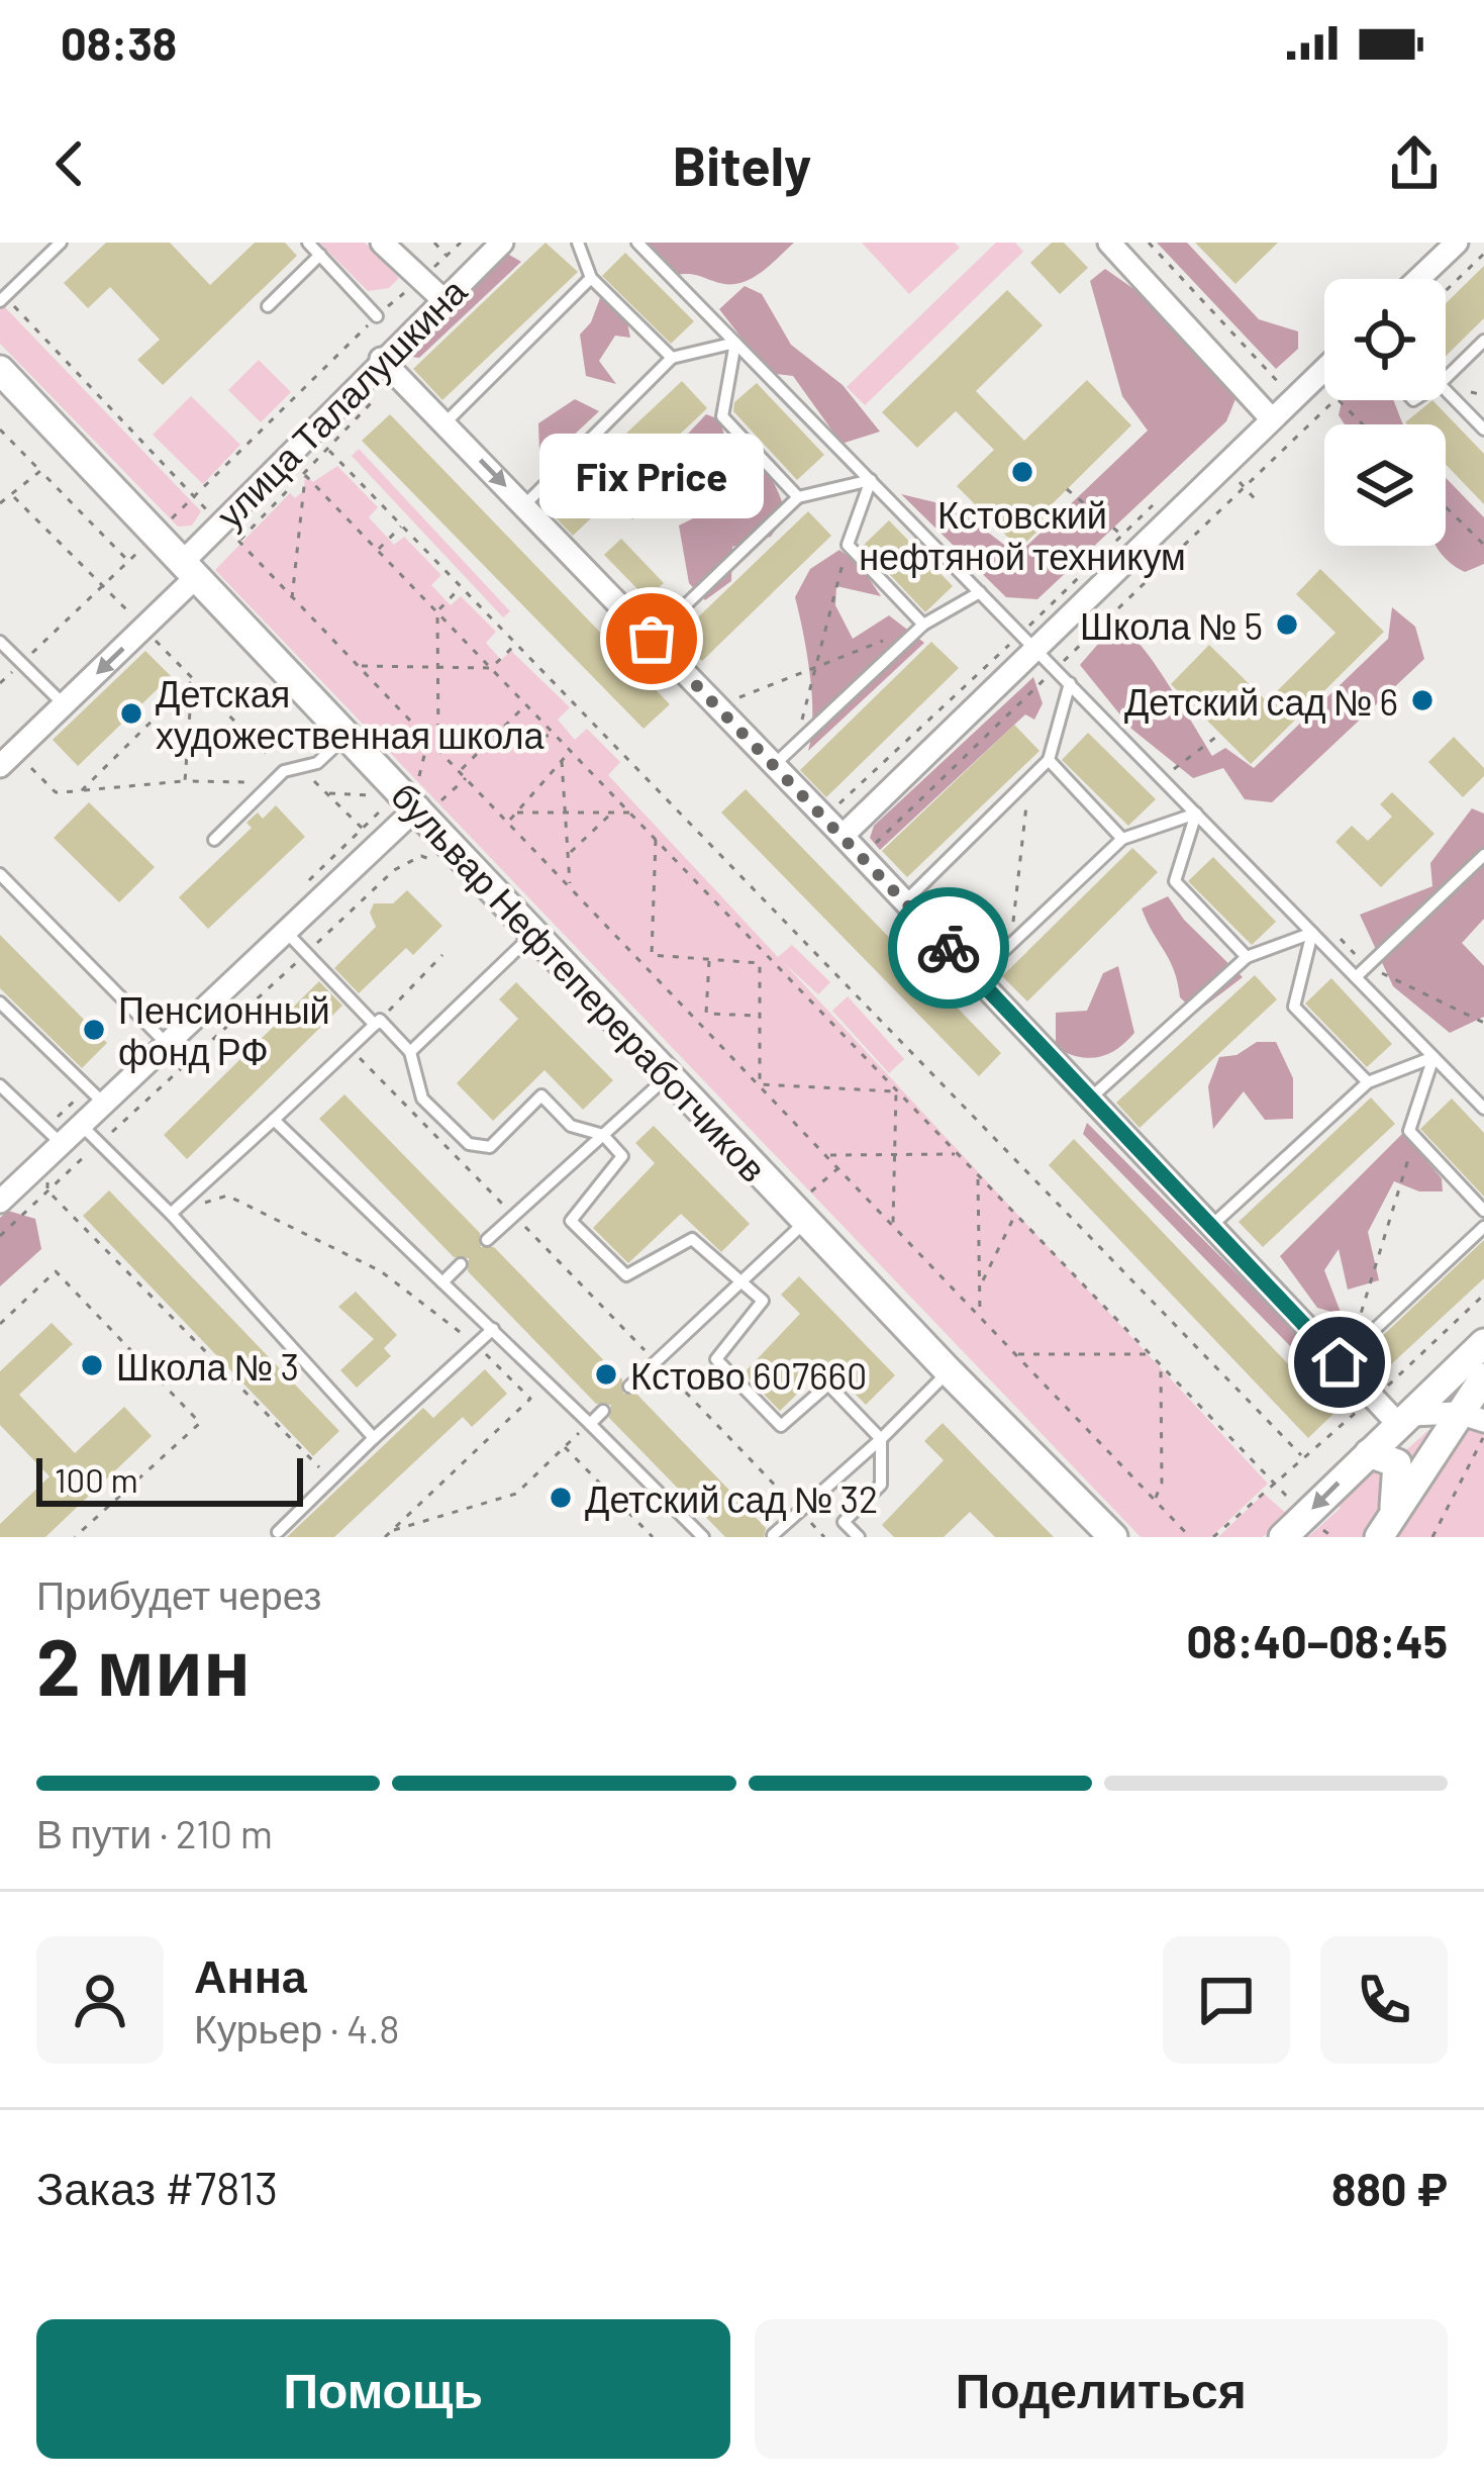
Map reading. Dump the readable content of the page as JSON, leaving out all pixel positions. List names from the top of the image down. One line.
{"streets":{"street":["улица Талалушкина","бульвар Нефтепереработчиков"]},"crossings":[["улица Талалушкина","бульвар Нефтепереработчиков"]],"places":["Кстовский нефтяной техникум","Школа № 5","Fix Price","Детский сад № 6","Детская художественная школа","Пенсионный фонд РФ","Школа № 3","Кстово 607660","Детский сад № 32"],"scale_bar":"100 m","page":{"status":"08:38","header":"Bitely","bubble":"Fix Price","scale":"100 m","heading":["2 мин","Прибудет через","08:40–08:45"],"panel":["Анна","Курьер · 4.8","Заказ #7813","880 ₽"],"bar":"В пути · 210 m","buttons":["Помощь","Поделиться"]}}
